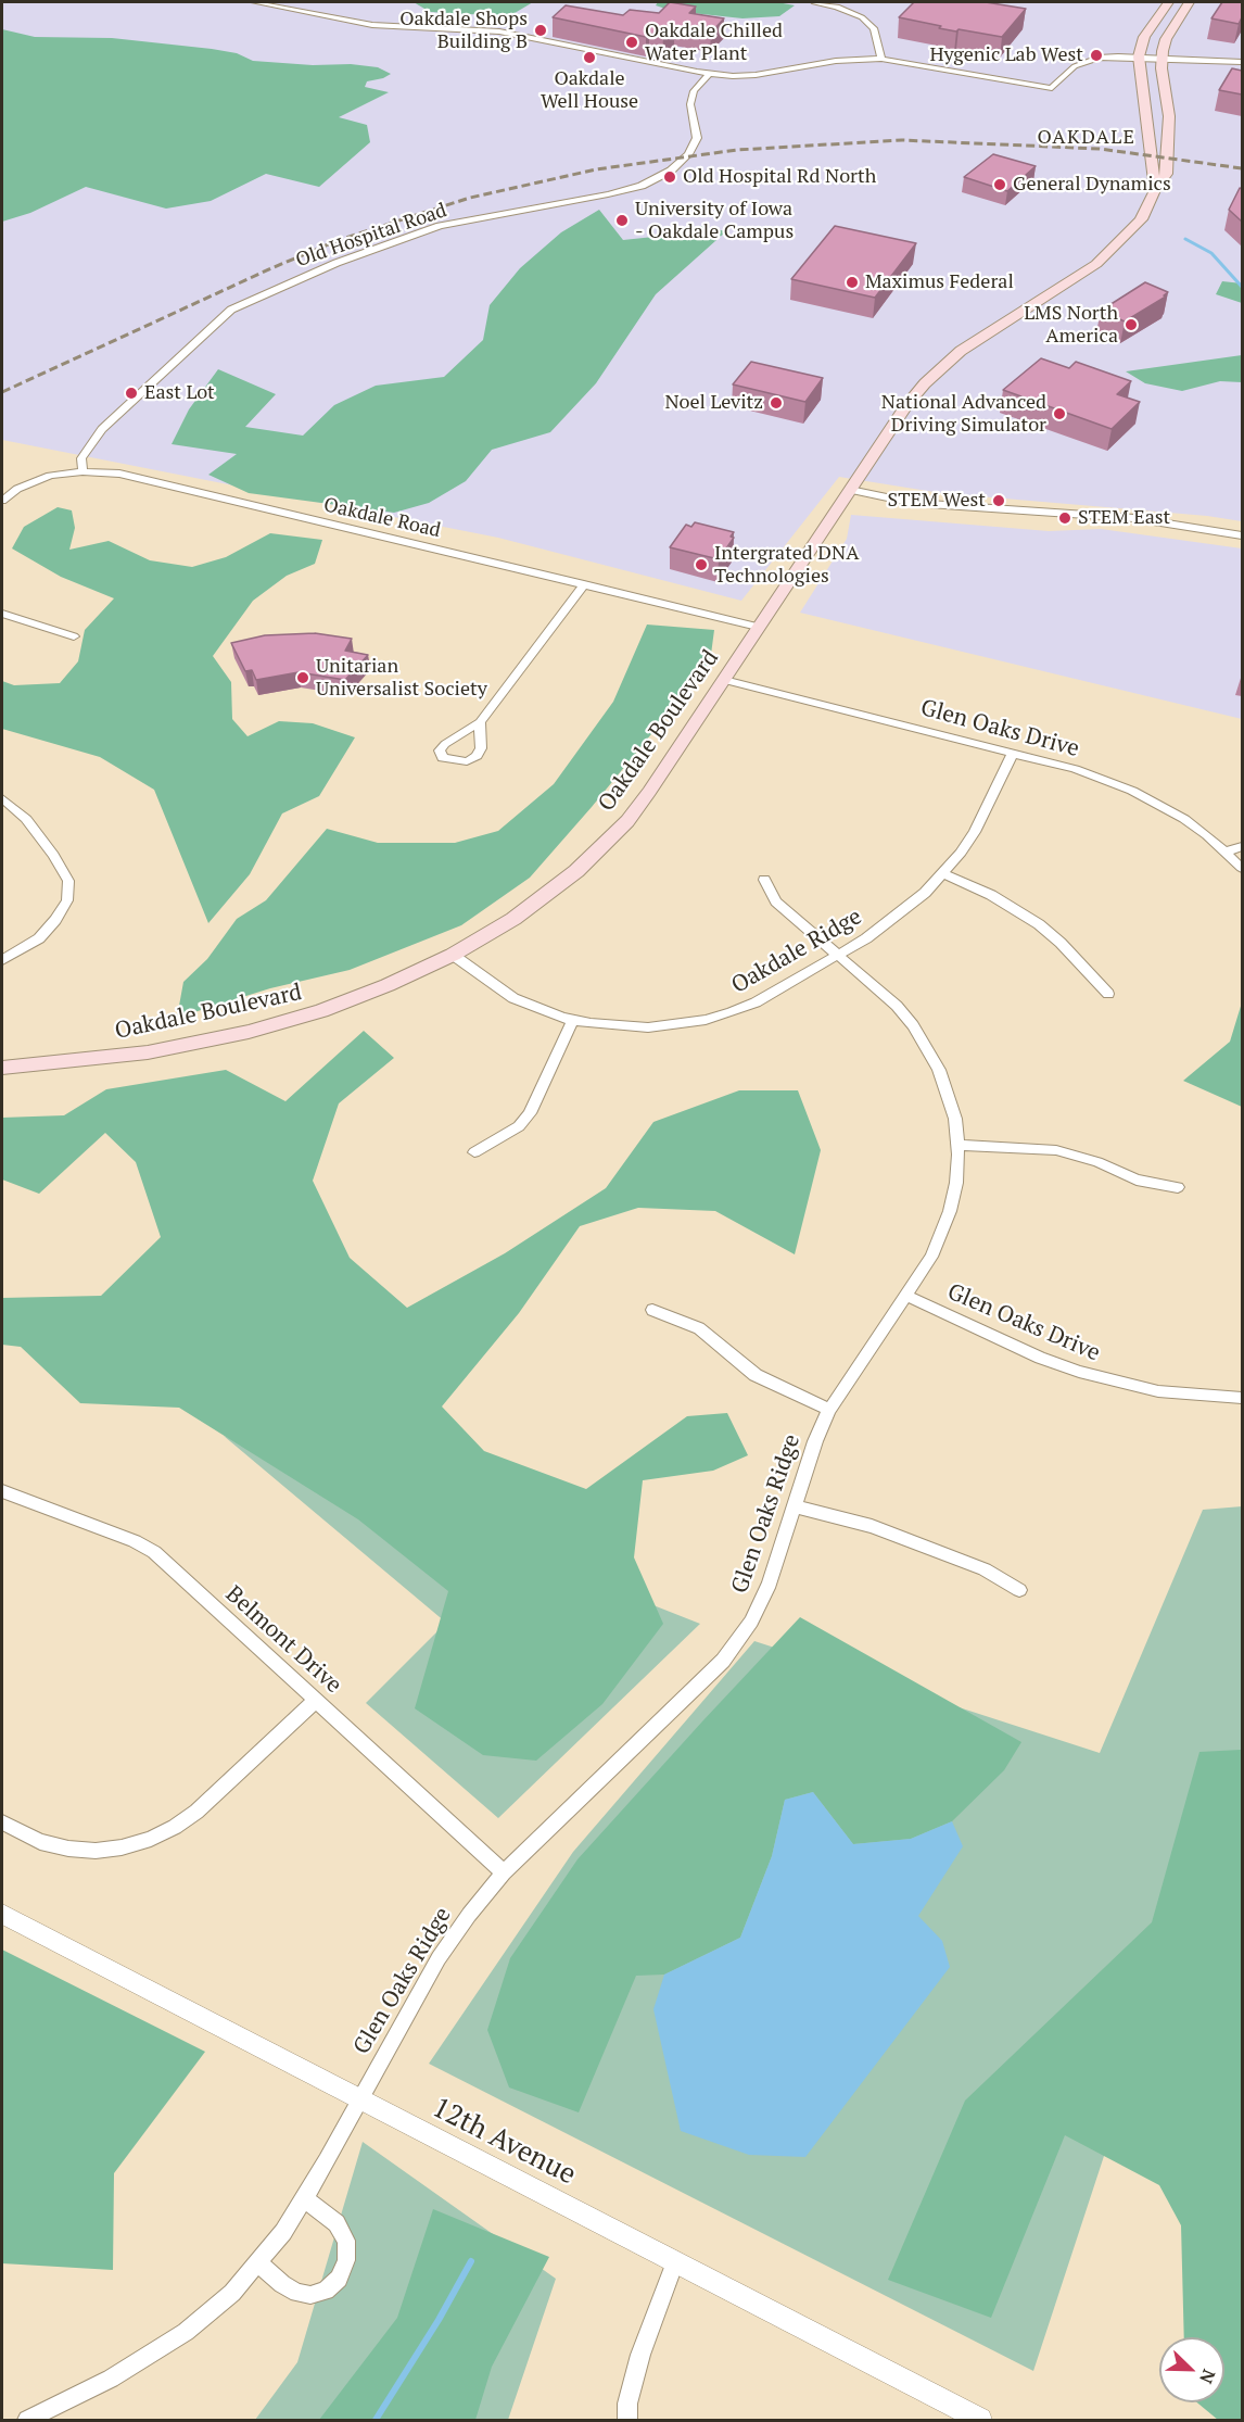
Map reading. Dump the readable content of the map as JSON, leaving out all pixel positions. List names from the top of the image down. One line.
{"streets":{"main road":["Oakdale Boulevard"],"street":["Old Hospital Road","Oakdale Road","Glen Oaks Drive","Oakdale Ridge","Glen Oaks Ridge","Belmont Drive","12th Avenue"]},"crossings":[["Old Hospital Road","Oakdale Road"],["Oakdale Road","Oakdale Boulevard"],["Glen Oaks Drive","Oakdale Boulevard"],["Glen Oaks Drive","Oakdale Ridge"],["Glen Oaks Drive","Glen Oaks Ridge"],["Oakdale Boulevard","Oakdale Ridge"],["Oakdale Ridge","Glen Oaks Ridge"],["Glen Oaks Ridge","Belmont Drive"],["Glen Oaks Ridge","12th Avenue"]],"districts":["OAKDALE"],"places":["Oakdale Shops Building B","Oakdale Chilled Water Plant","Hygenic Lab West","Oakdale Well House","Old Hospital Rd North","General Dynamics","University of Iowa - Oakdale Campus","Maximus Federal","LMS North America","East Lot","Noel Levitz","National Advanced Driving Simulator","STEM West","STEM East","Intergrated DNA Technologies","Unitarian Universalist Society"],"north":"bottom right"}
